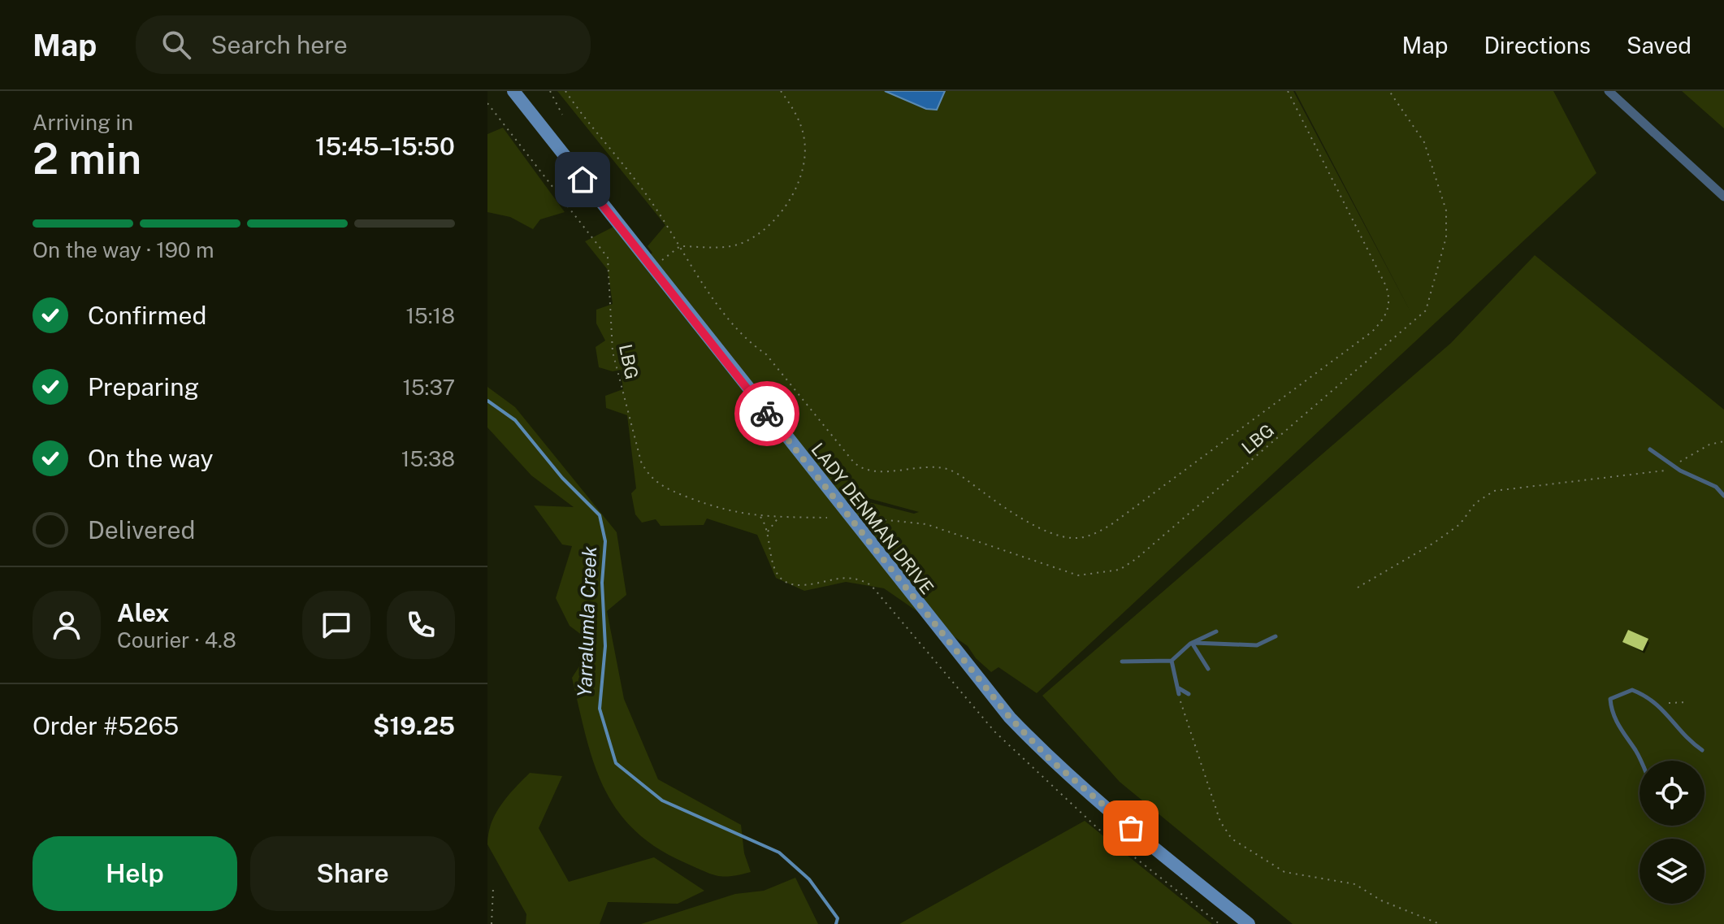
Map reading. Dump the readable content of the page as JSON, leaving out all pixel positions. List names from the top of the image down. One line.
{"streets":{"street":["LADY DENMAN DRIVE"],"path":["LBG"]},"water":["Yarralumla Creek"],"page":{"header":"Map","search":"Search here","nav":["Map","Directions","Saved"],"heading":["2 min","Arriving in","15:45–15:50"],"panel":["Alex","Courier · 4.8","Order #5265","$19.25"],"bar":"On the way · 190 m","list":[["Confirmed","15:18"],["Preparing","15:37"],["On the way","15:38"],"Delivered"],"buttons":["Help","Share"]}}
